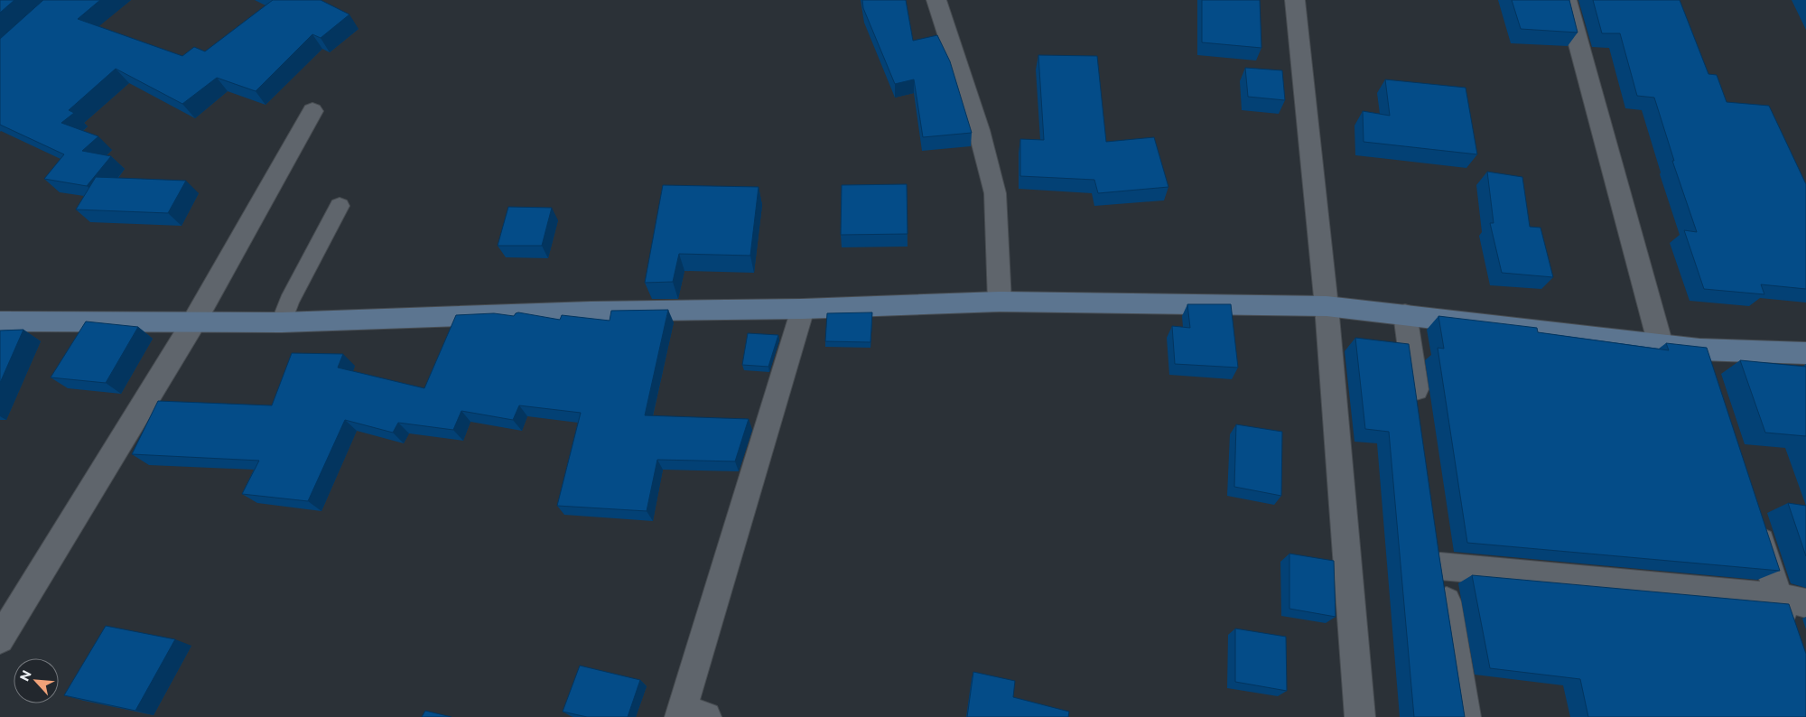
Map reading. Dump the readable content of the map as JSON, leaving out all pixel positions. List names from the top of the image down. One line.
{"north":"top left"}
